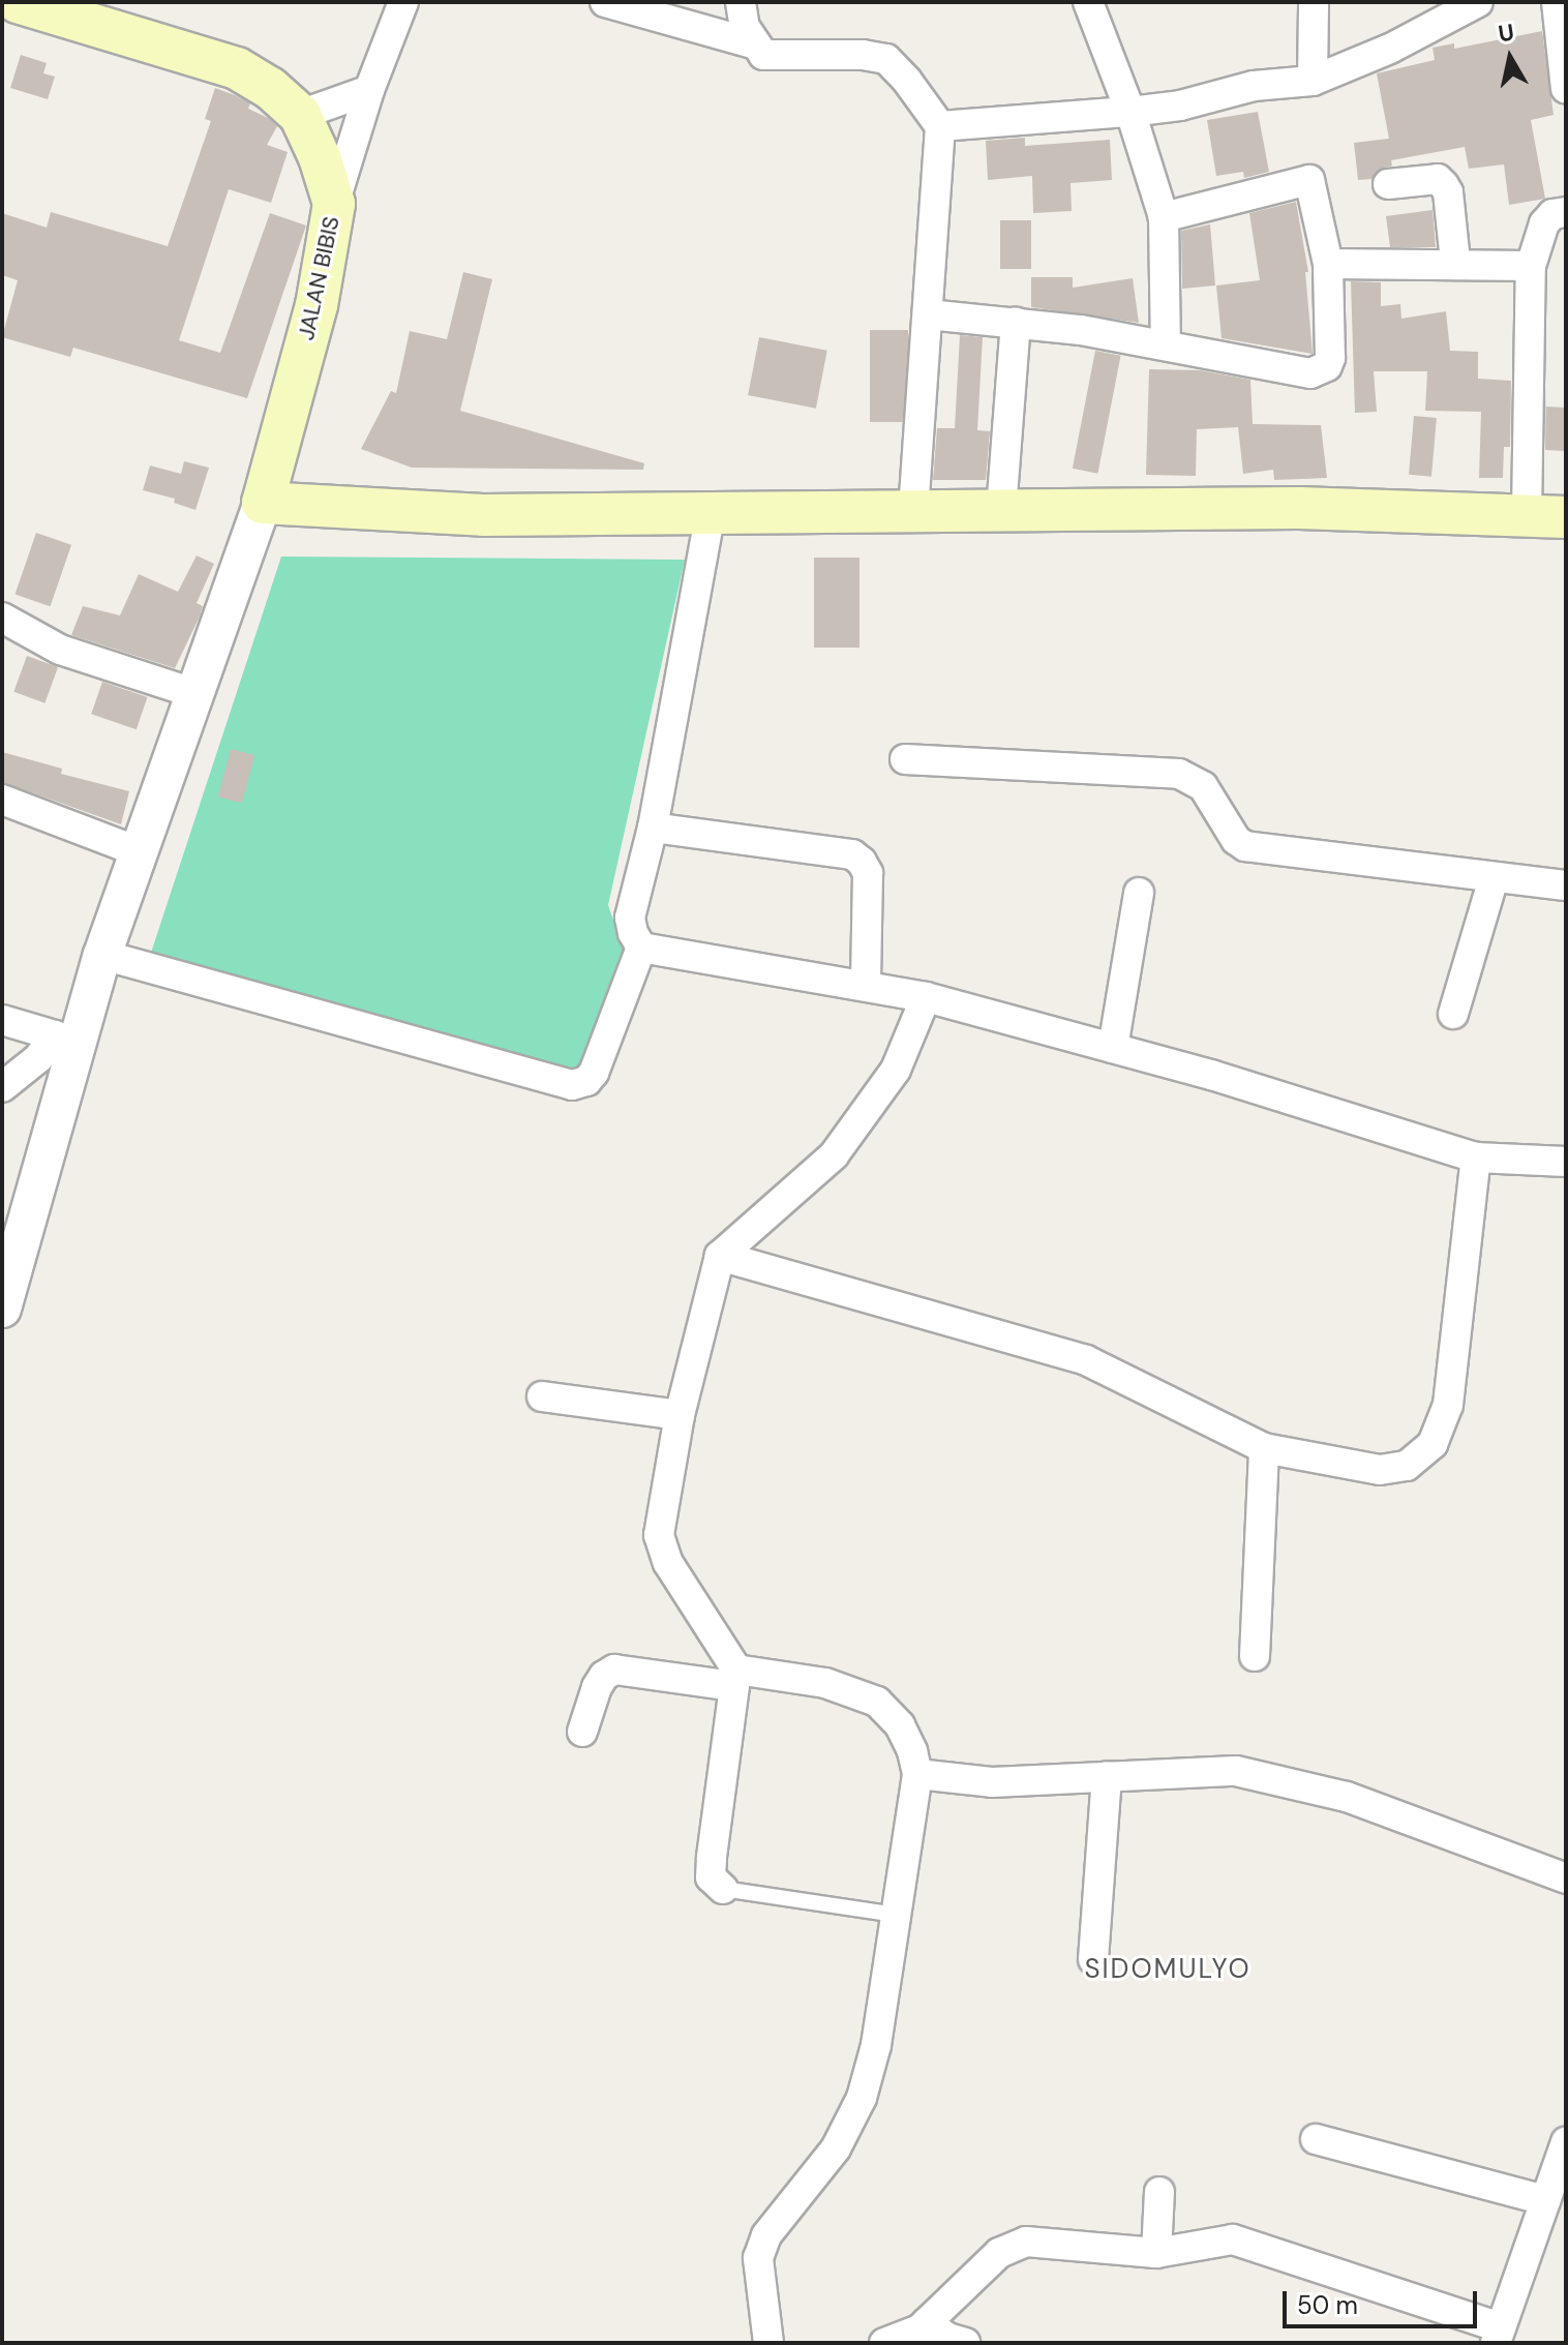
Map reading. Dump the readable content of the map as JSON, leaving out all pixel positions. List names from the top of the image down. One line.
{"streets":{"main road":["JALAN BIBIS"]},"districts":["SIDOMULYO"],"scale_bar":"50 m","north":"top"}
